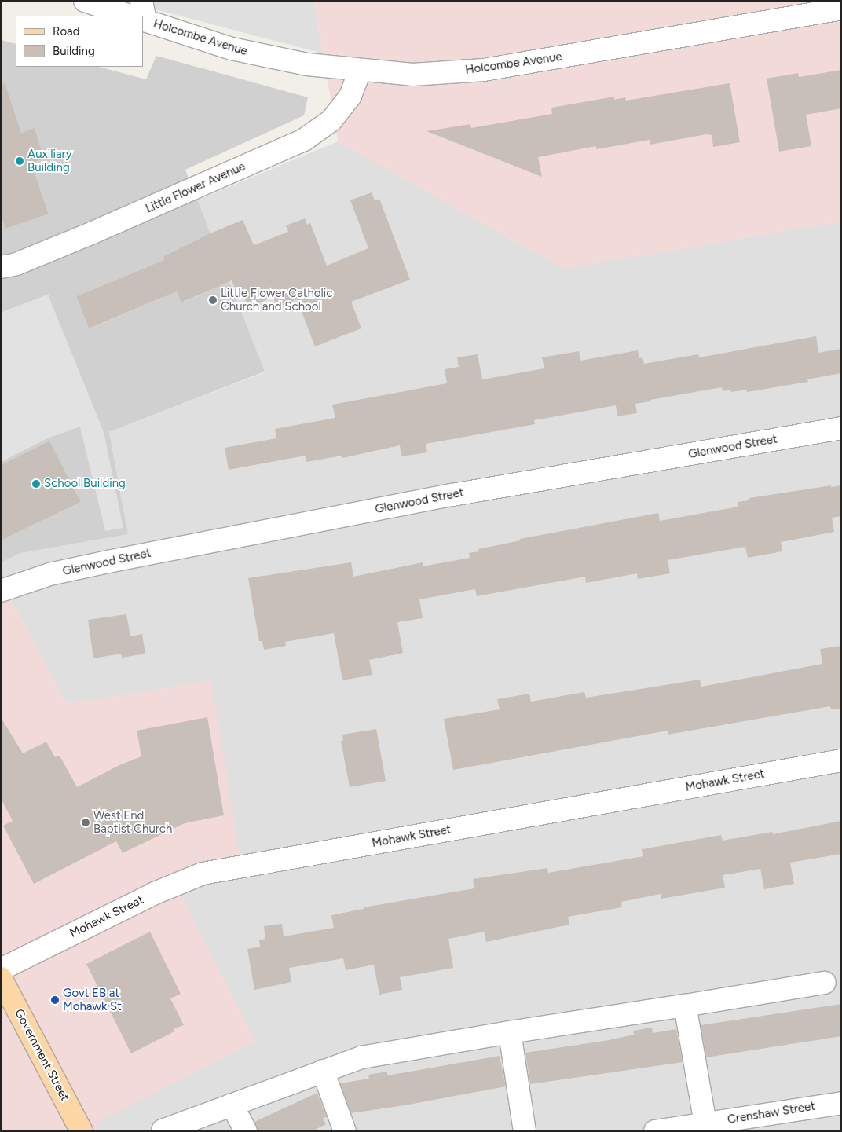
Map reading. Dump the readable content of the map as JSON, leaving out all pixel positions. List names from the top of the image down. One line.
{"streets":{"main road":["Government Street"],"street":["Holcombe Avenue","Little Flower Avenue","Glenwood Street","Mohawk Street","Crenshaw Street"]},"crossings":[["Holcombe Avenue","Little Flower Avenue"]],"places":["Auxiliary Building","Little Flower Catholic Church and School","School Building","West End Baptist Church","Govt EB at Mohawk St"],"legend":["Road","Building"]}
